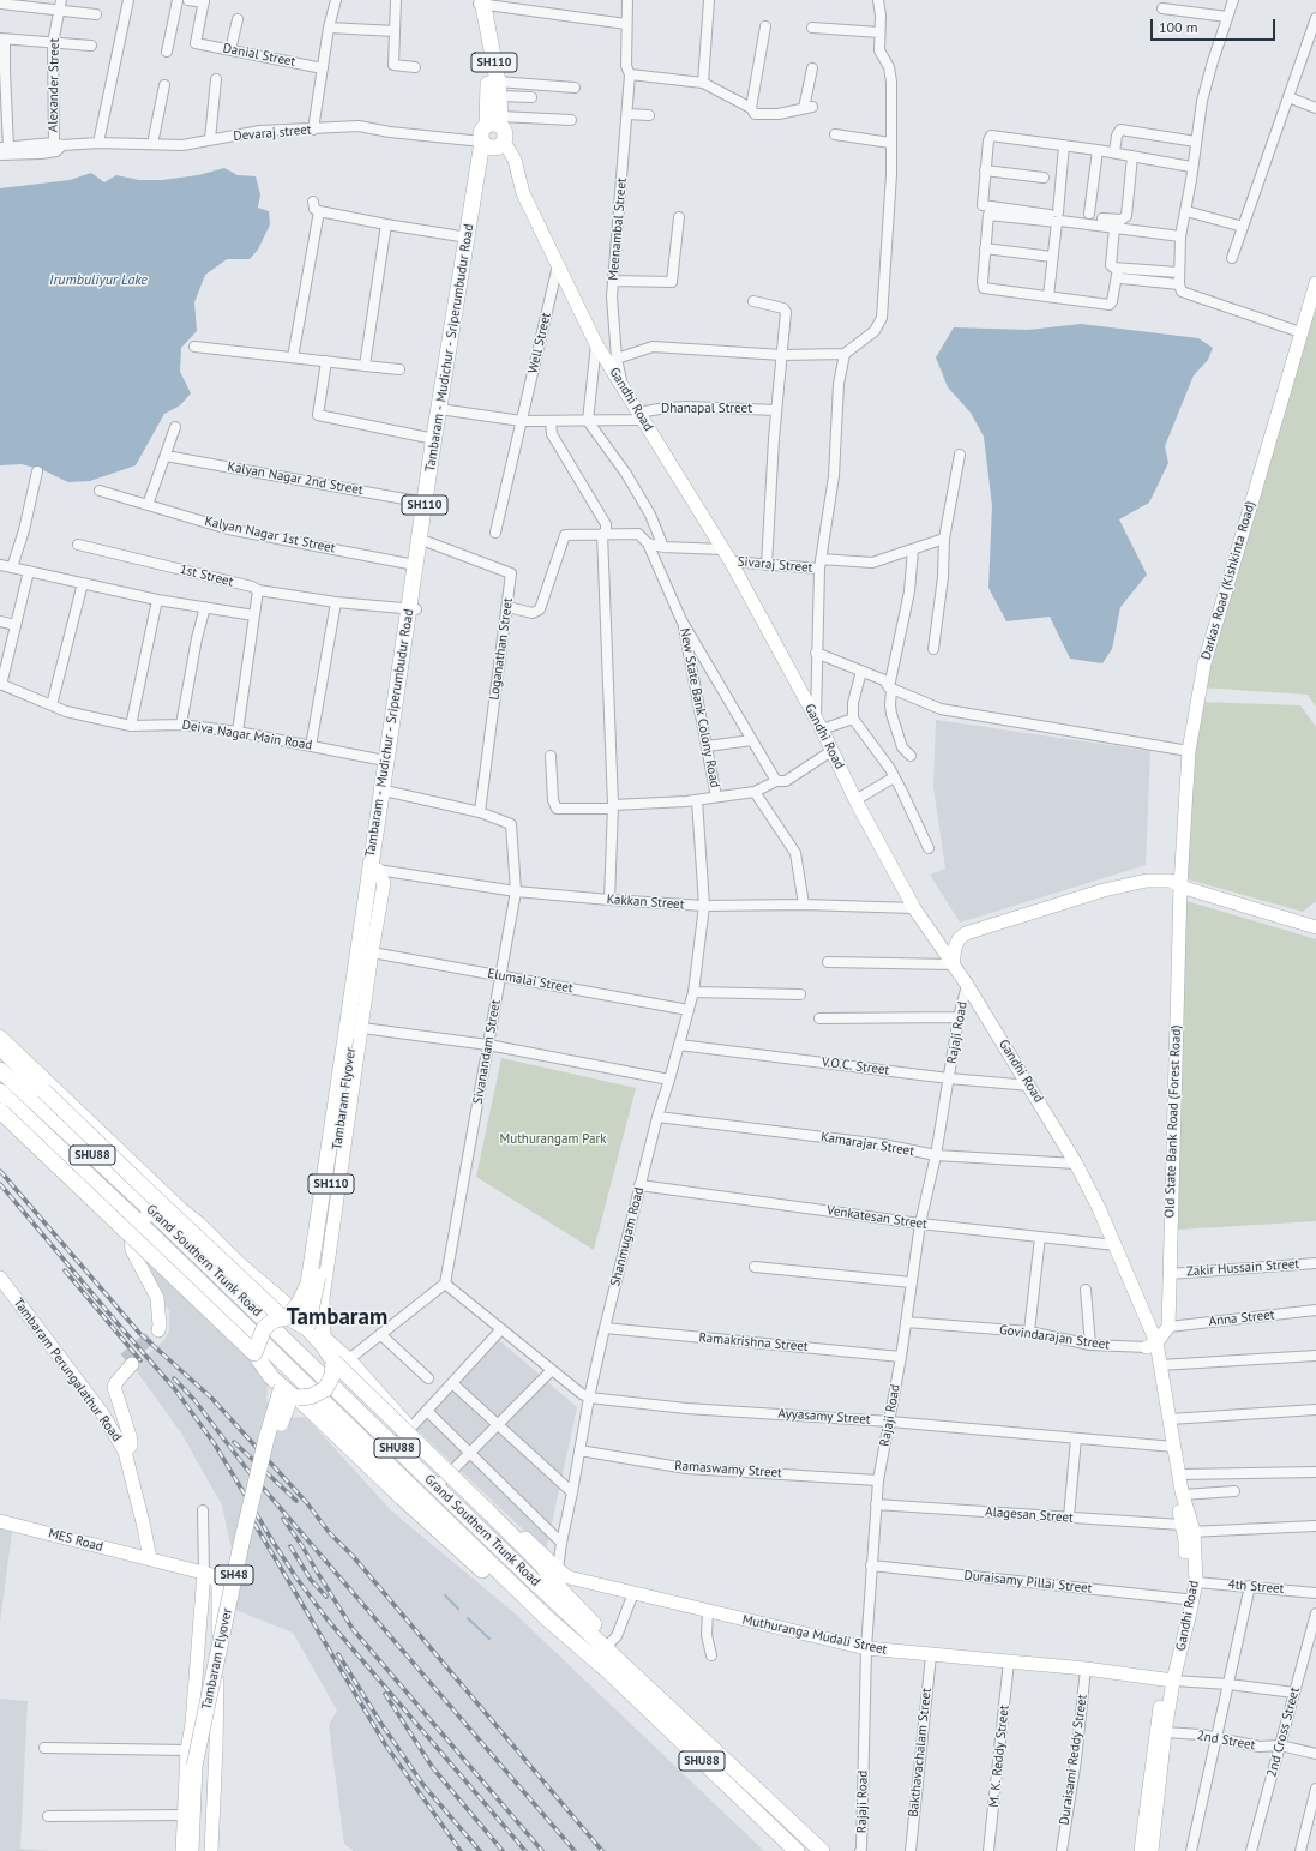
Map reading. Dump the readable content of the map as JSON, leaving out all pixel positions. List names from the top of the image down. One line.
{"streets":{"main road":["SH110","Tambaram - Mudichur - Sriperumbudur Road","Tambaram Flyover","SHU88","Grand Southern Trunk Road","SH48"],"street":["Danial Street","Alexander Street","Devaraj street","Meenambal Street","Well Street","Gandhi Road","Dhanapal Street","Kalyan Nagar 2nd Street","Kalyan Nagar 1st Street","Sivaraj Street","1st Street","Darkas Road (Kishkinta Road)","Loganathan Street","New State Bank Colony Road","Deiva Nagar Main Road","Kakkan Street","Elumalai Street","Rajaji Road","Sivanandam Street","V.O.C. Street","Old State Bank Road (Forest Road)","Kamarajar Street","Venkatesan Street","Shanmugam Road","Zakir Hussain Street","Anna Street","Govindarajan Street","Ramakrishna Street","Tambaram Perungalathur Road","Ayyasamy Street","Ramaswamy Street","Alagesan Street","MES Road","Duraisamy Pillai Street","4th Street","Muthuranga Mudali Street","2nd Cross Street","2nd Street","Bakthavachalam Street","M. K. Reddy Street","Duraisami Reddy Street"]},"crossings":[["Alexander Street","Devaraj street"],["Devaraj street","Tambaram - Mudichur - Sriperumbudur Road"],["Devaraj street","Gandhi Road"],["Meenambal Street","Gandhi Road"],["Well Street","Gandhi Road"],["Well Street","Dhanapal Street"],["Tambaram - Mudichur - Sriperumbudur Road","Gandhi Road"],["Tambaram - Mudichur - Sriperumbudur Road","Dhanapal Street"],["Tambaram - Mudichur - Sriperumbudur Road","Kalyan Nagar 2nd Street"],["Tambaram - Mudichur - Sriperumbudur Road","Kalyan Nagar 1st Street"],["Tambaram - Mudichur - Sriperumbudur Road","1st Street"],["Tambaram - Mudichur - Sriperumbudur Road","Loganathan Street"],["Tambaram - Mudichur - Sriperumbudur Road","Deiva Nagar Main Road"],["Tambaram - Mudichur - Sriperumbudur Road","Kakkan Street"],["Tambaram - Mudichur - Sriperumbudur Road","Sivanandam Street"],["Tambaram - Mudichur - Sriperumbudur Road","Tambaram Flyover"],["Gandhi Road","Dhanapal Street"],["Gandhi Road","Sivaraj Street"],["Gandhi Road","Kakkan Street"],["Gandhi Road","Rajaji Road"],["Gandhi Road","V.O.C. Street"],["Gandhi Road","Kamarajar Street"],["Gandhi Road","Venkatesan Street"],["Gandhi Road","Govindarajan Street"],["Gandhi Road","Ayyasamy Street"],["Gandhi Road","Alagesan Street"],["Gandhi Road","Duraisamy Pillai Street"],["Gandhi Road","4th Street"],["Gandhi Road","Muthuranga Mudali Street"],["Gandhi Road","2nd Street"],["Darkas Road (Kishkinta Road)","Old State Bank Road (Forest Road)"],["Loganathan Street","Sivanandam Street"],["Kakkan Street","Sivanandam Street"],["Kakkan Street","Tambaram Flyover"],["Kakkan Street","Shanmugam Road"],["Elumalai Street","Sivanandam Street"],["Elumalai Street","Shanmugam Road"],["Rajaji Road","V.O.C. Street"],["Rajaji Road","Kamarajar Street"],["Rajaji Road","Venkatesan Street"],["Rajaji Road","Govindarajan Street"],["Rajaji Road","Ramakrishna Street"],["Rajaji Road","Ayyasamy Street"],["Rajaji Road","Ramaswamy Street"],["Rajaji Road","Alagesan Street"],["Rajaji Road","Duraisamy Pillai Street"],["Rajaji Road","Muthuranga Mudali Street"],["V.O.C. Street","Shanmugam Road"],["Old State Bank Road (Forest Road)","Zakir Hussain Street"],["Old State Bank Road (Forest Road)","Anna Street"],["Kamarajar Street","Shanmugam Road"],["Venkatesan Street","Shanmugam Road"],["Shanmugam Road","Ramakrishna Street"],["Shanmugam Road","Ayyasamy Street"],["Shanmugam Road","Ramaswamy Street"],["Shanmugam Road","Muthuranga Mudali Street"],["Tambaram Perungalathur Road","MES Road"],["Muthuranga Mudali Street","Bakthavachalam Street"],["Muthuranga Mudali Street","M. K. Reddy Street"],["Muthuranga Mudali Street","Duraisami Reddy Street"],["2nd Cross Street","2nd Street"]],"districts":["Tambaram"],"water":["Irumbuliyur Lake"],"parks":["Muthurangam Park"],"scale_bar":"100 m"}
